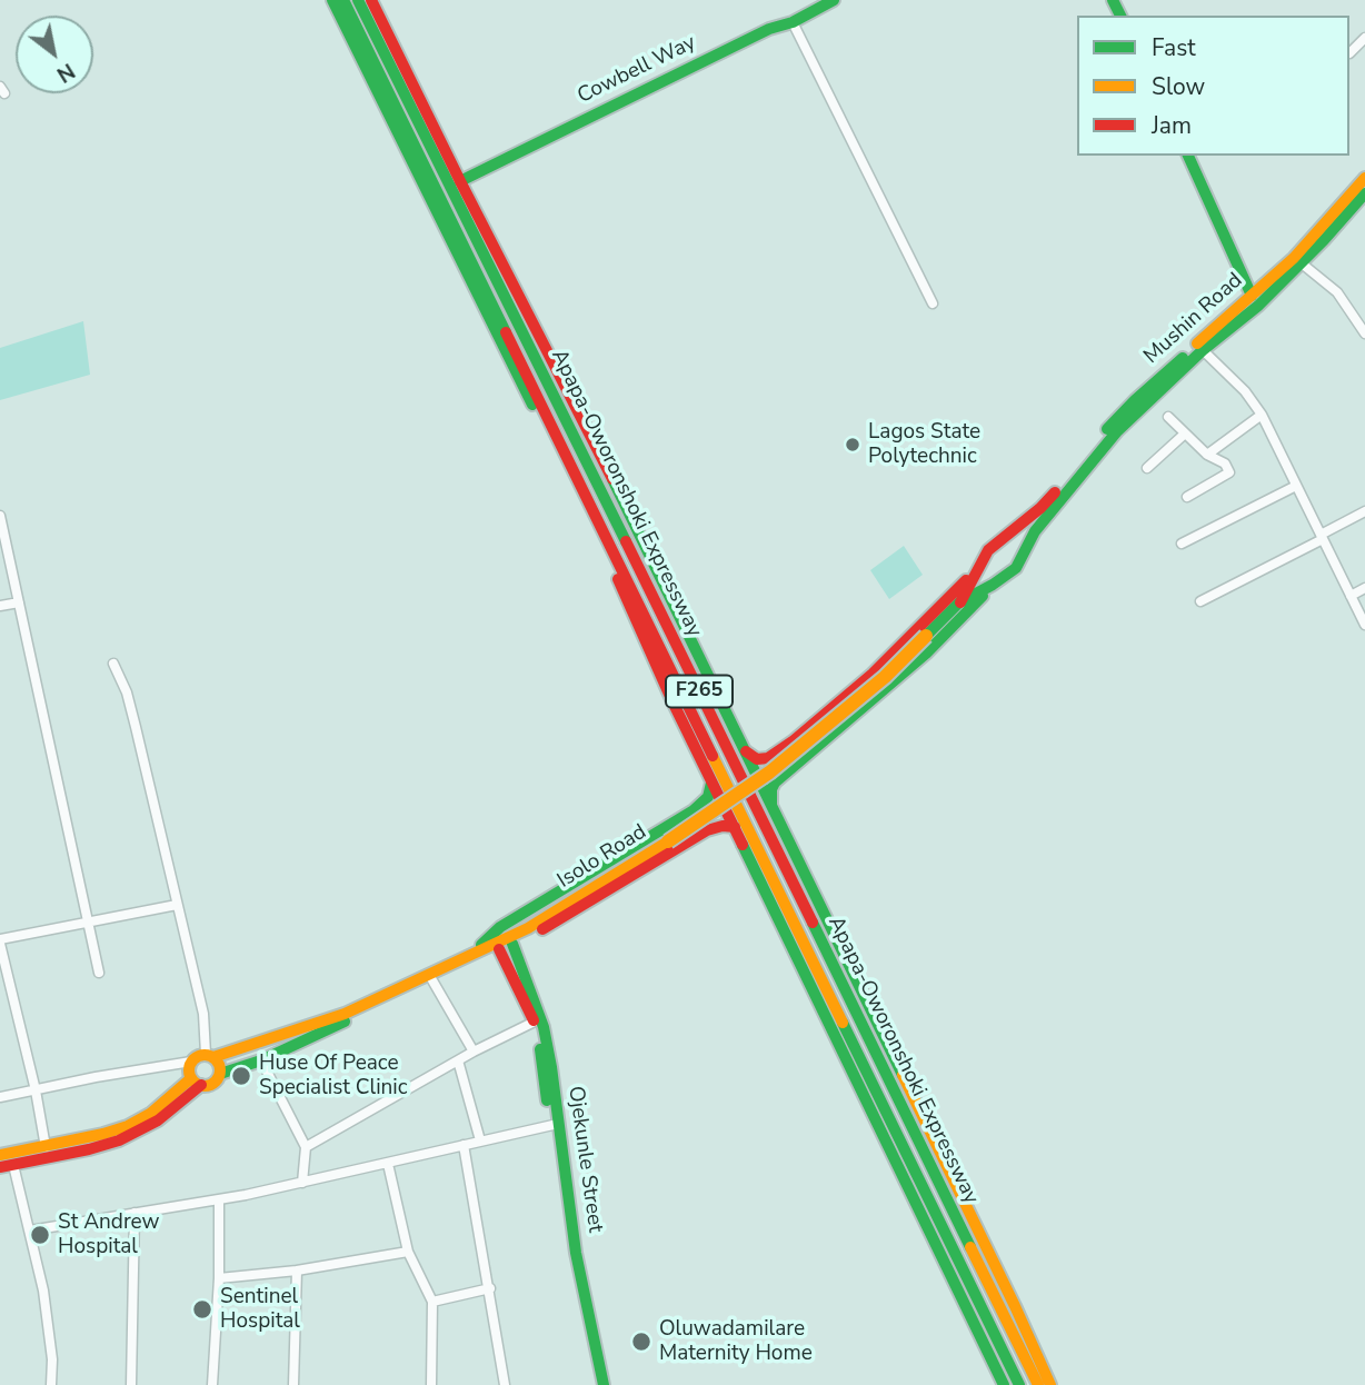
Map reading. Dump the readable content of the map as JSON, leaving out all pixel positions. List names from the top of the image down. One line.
{"streets":{"main road":["Cowbell Way","Mushin Road","Apapa-Oworonshoki Expressway","F265","Isolo Road","Ojekunle Street"]},"crossings":[["Cowbell Way","Apapa-Oworonshoki Expressway"]],"places":["Lagos State Polytechnic","Huse Of Peace Specialist Clinic","St Andrew Hospital","Sentinel Hospital","Oluwadamilare Maternity Home"],"legend":["Fast","Slow","Jam"],"north":"bottom right"}
